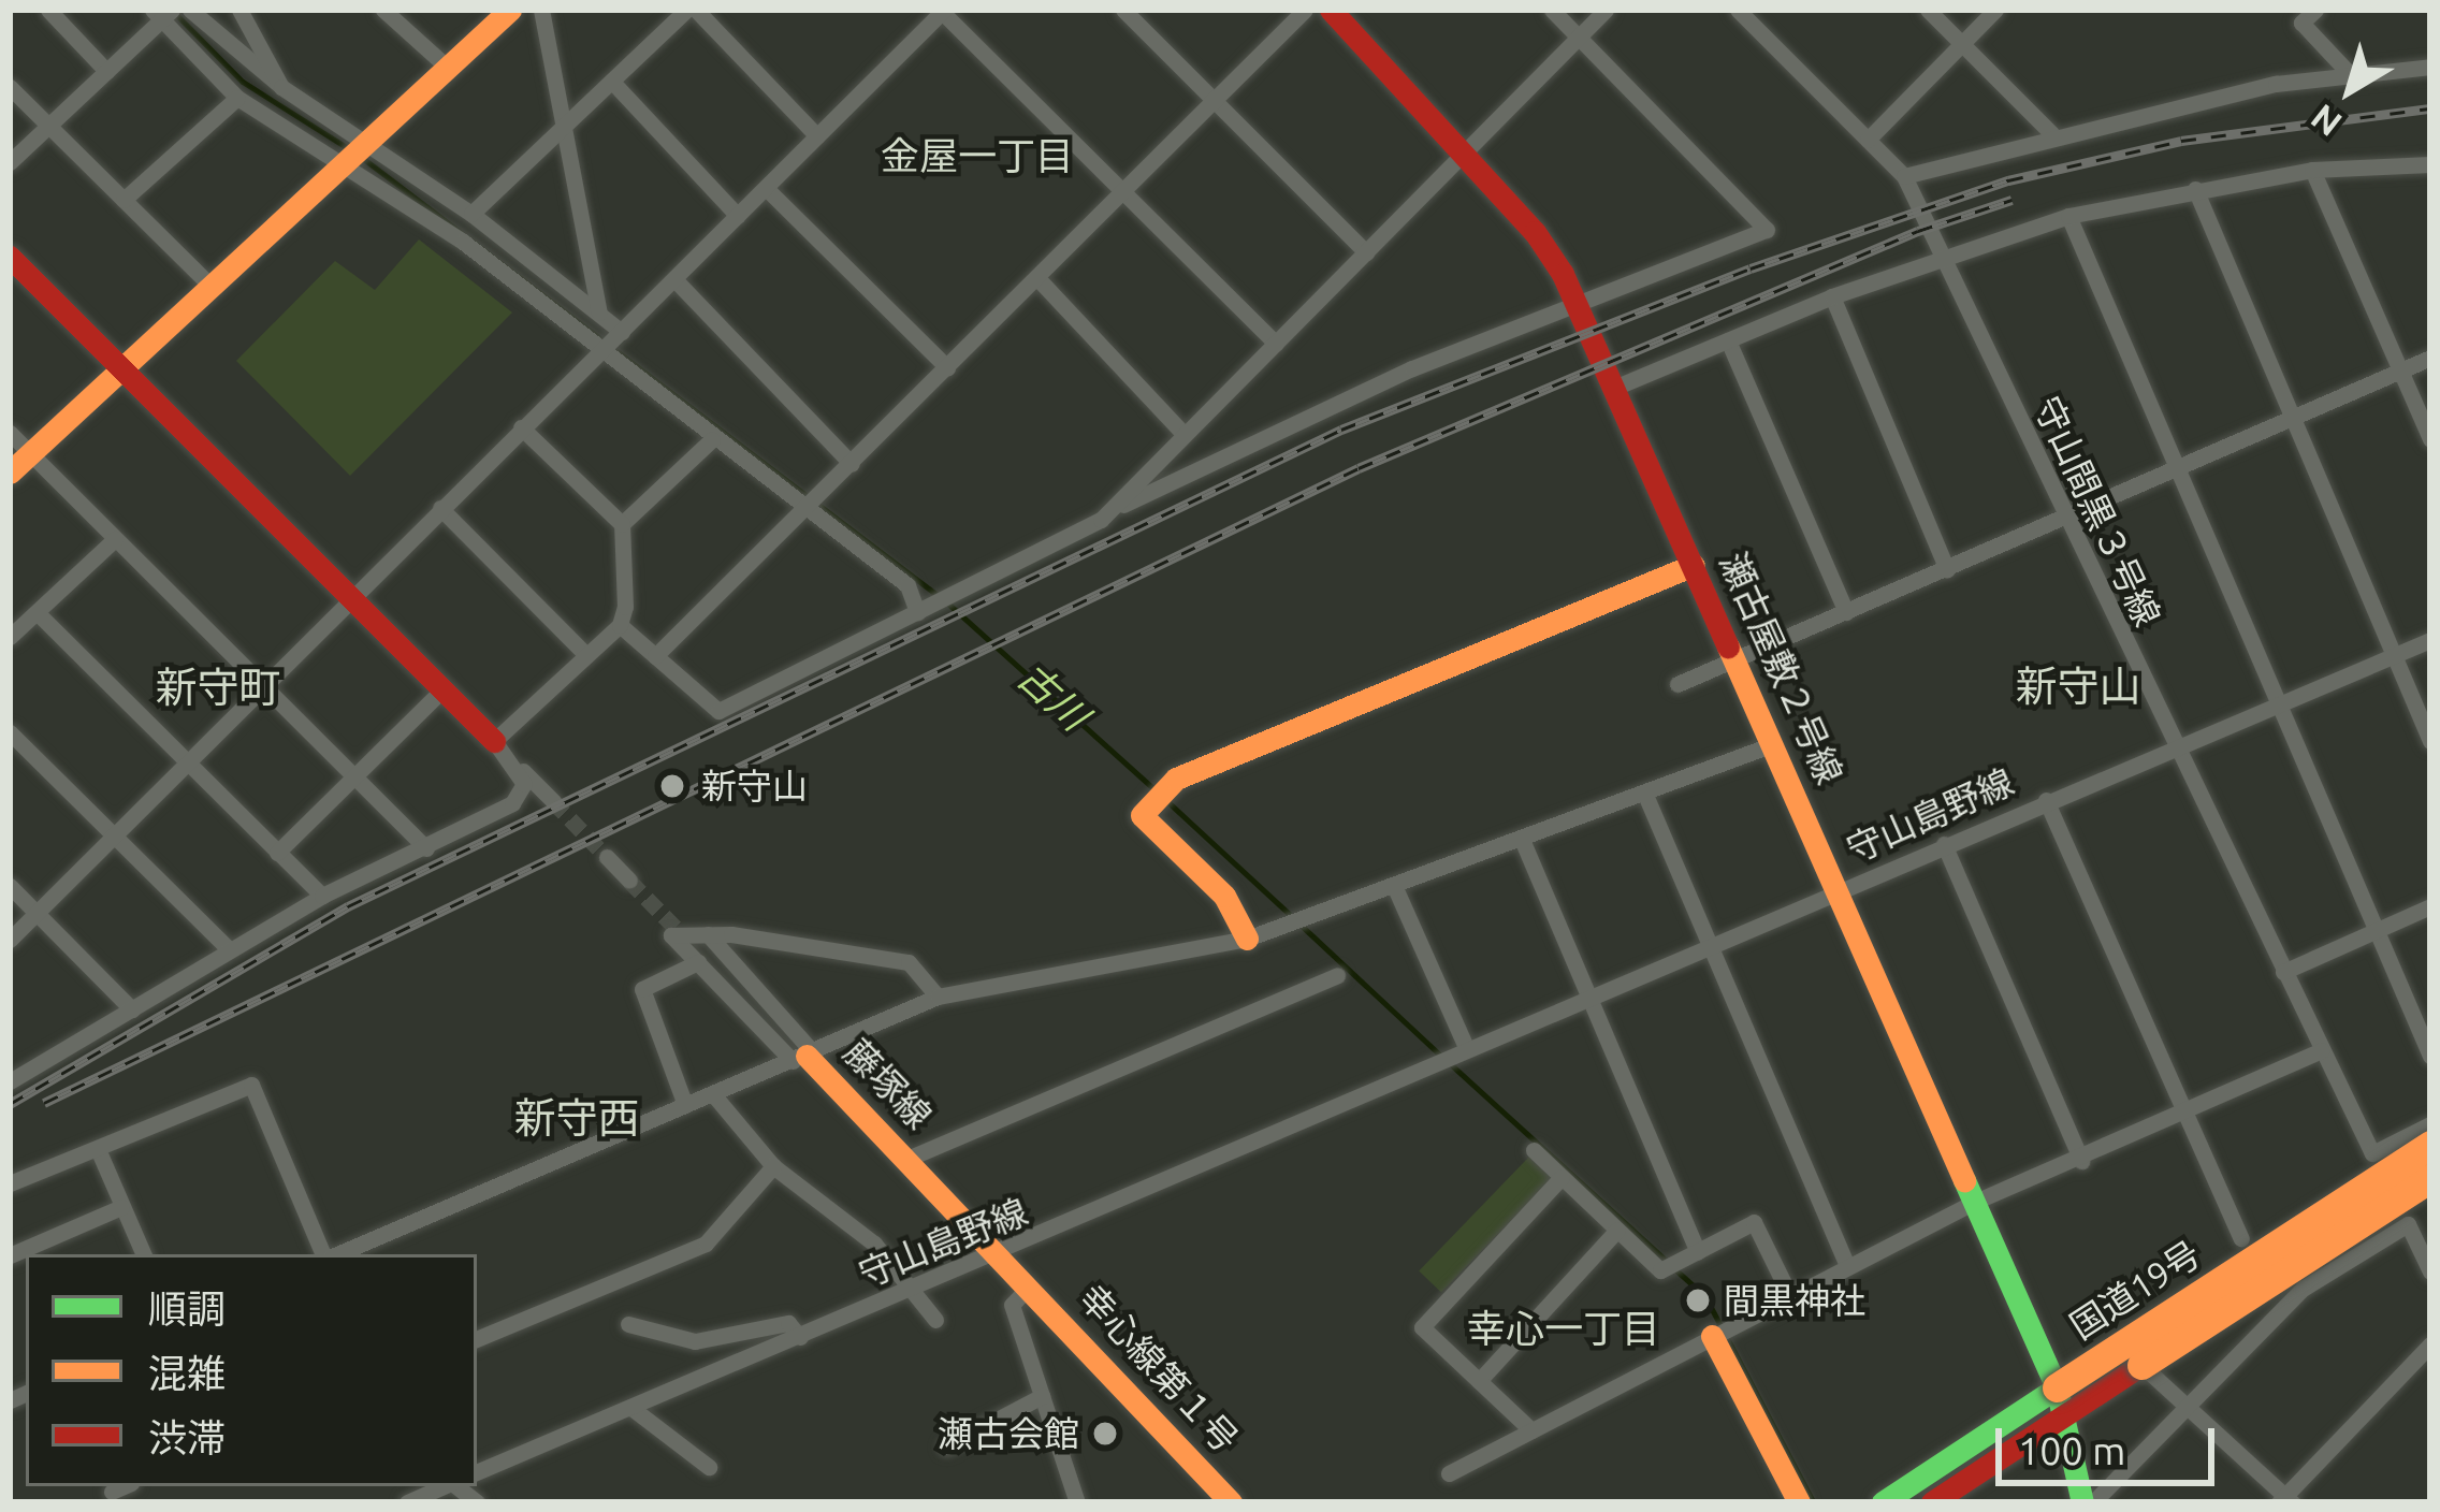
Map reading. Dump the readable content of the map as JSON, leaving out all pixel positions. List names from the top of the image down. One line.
{"streets":{"main road":["瀬古屋敷２号線","藤塚線","国道19号","幸心線第１号"],"street":["守山間黒３号線","守山島野線"]},"crossings":[["守山間黒３号線","守山島野線"],["瀬古屋敷２号線","守山島野線"],["瀬古屋敷２号線","国道19号"],["守山島野線","藤塚線"],["藤塚線","幸心線第１号"]],"districts":["金屋一丁目","新守山","新守町","新守西","幸心一丁目"],"water":["古川"],"places":["新守山","間黒神社","瀬古会館"],"legend":["順調","混雑","渋滞"],"scale_bar":"100 m","north":"bottom left"}
